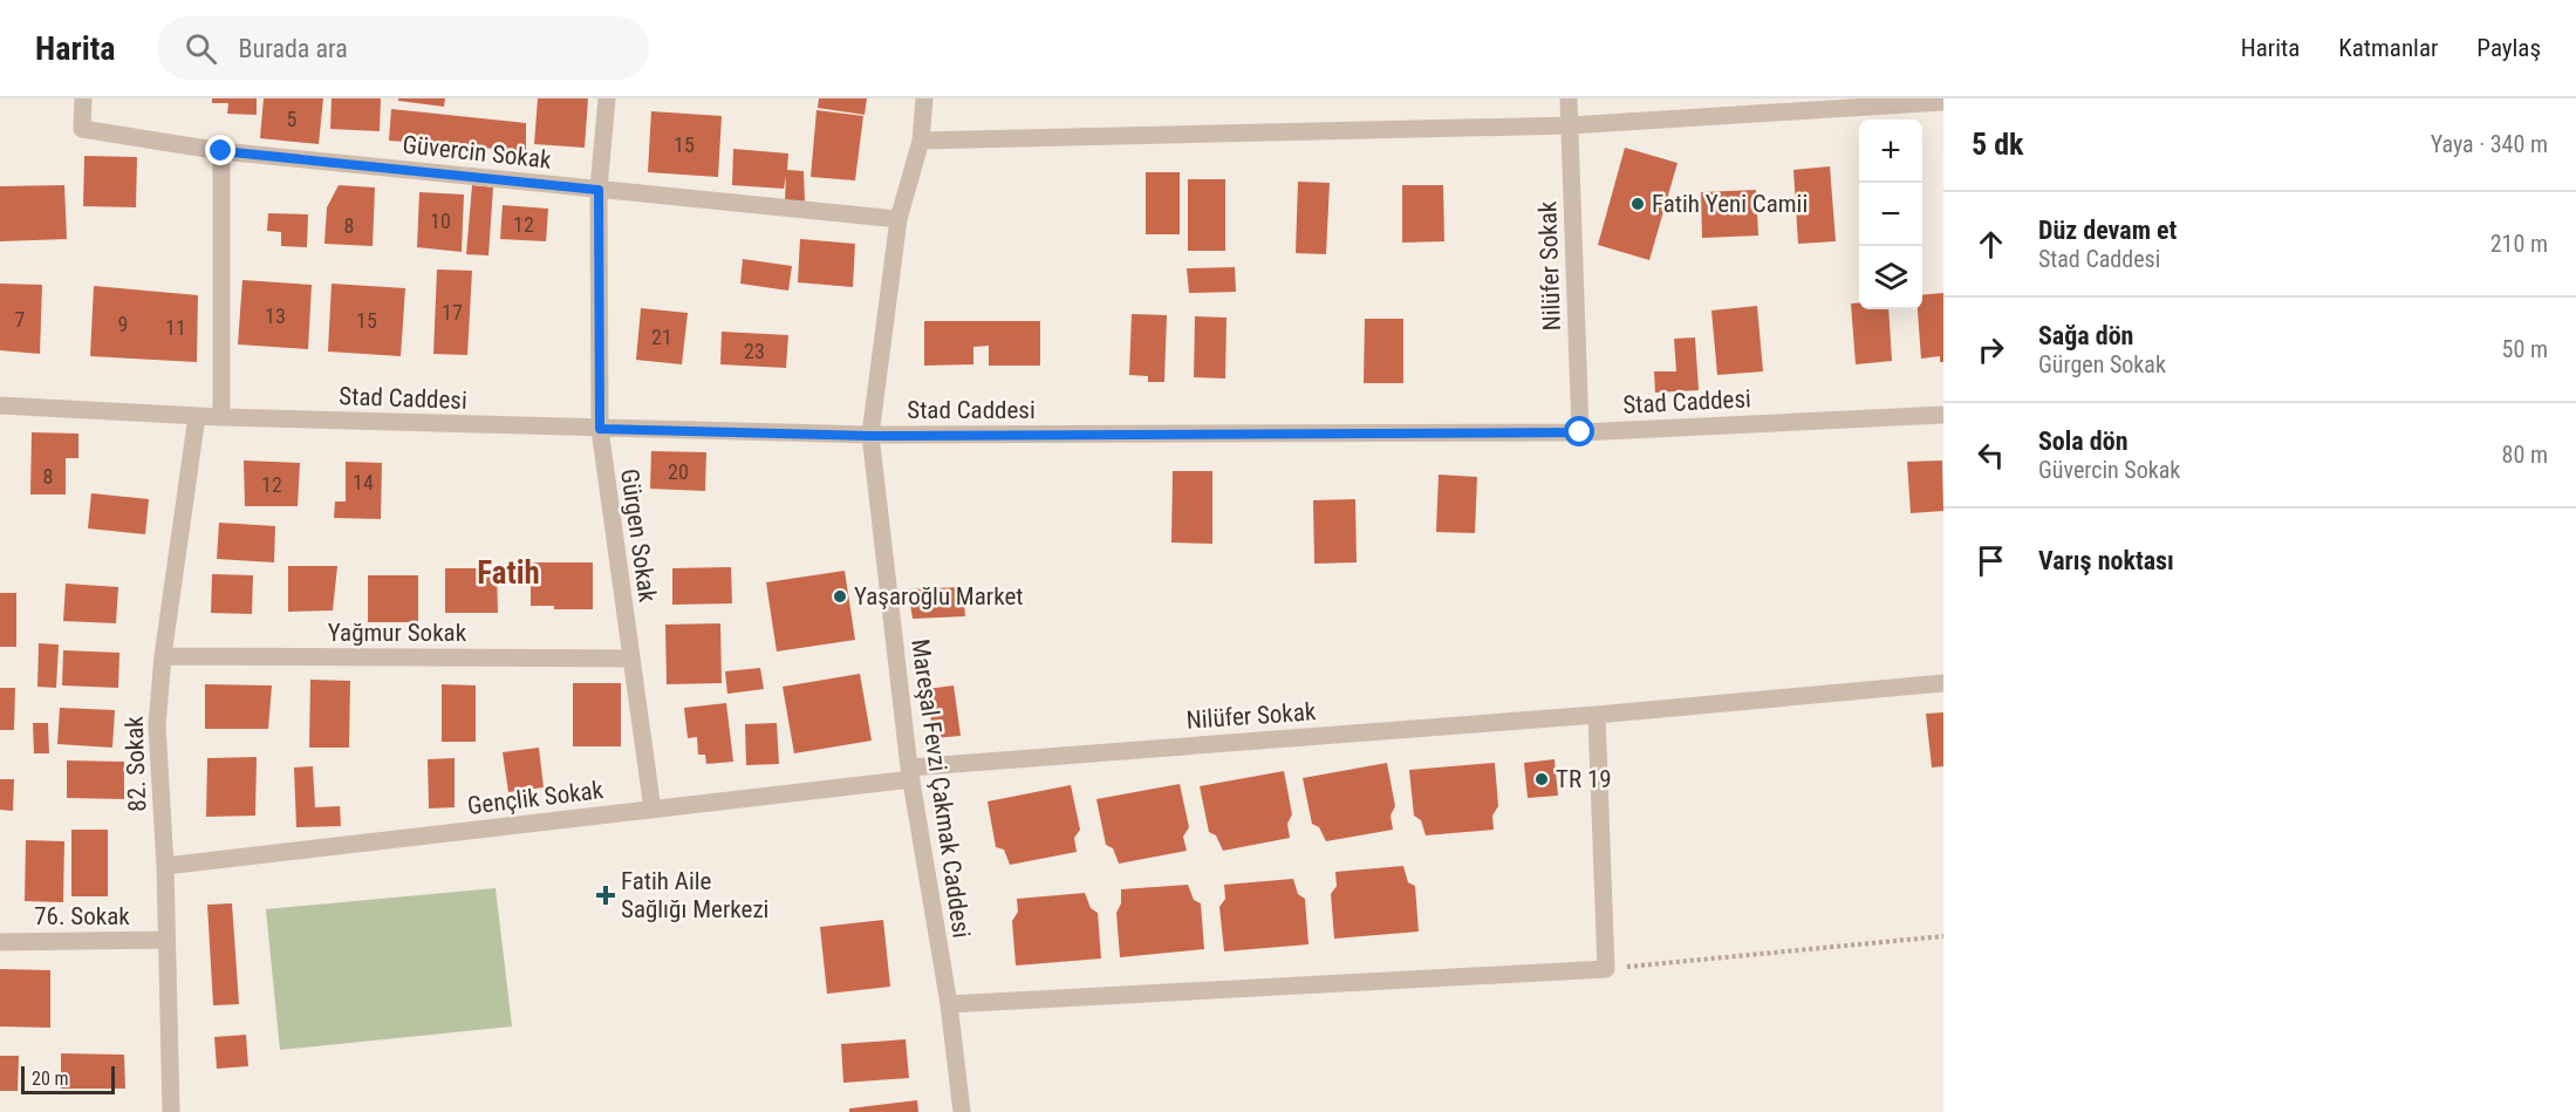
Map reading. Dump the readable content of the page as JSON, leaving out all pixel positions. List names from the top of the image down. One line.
{"streets":{"street":["Güvercin Sokak","Nilüfer Sokak","Stad Caddesi","Gürgen Sokak","Yağmur Sokak","82. Sokak","Mareşal Fevzi Çakmak Caddesi","Gençlik Sokak","76. Sokak"]},"crossings":[["Güvercin Sokak","Gürgen Sokak"],["Güvercin Sokak","Mareşal Fevzi Çakmak Caddesi"],["Nilüfer Sokak","Stad Caddesi"],["Nilüfer Sokak","Mareşal Fevzi Çakmak Caddesi"],["Nilüfer Sokak","Gençlik Sokak"],["Stad Caddesi","Gürgen Sokak"],["Stad Caddesi","82. Sokak"],["Stad Caddesi","Mareşal Fevzi Çakmak Caddesi"],["Gürgen Sokak","Yağmur Sokak"],["Gürgen Sokak","Gençlik Sokak"],["Yağmur Sokak","82. Sokak"],["82. Sokak","Gençlik Sokak"],["82. Sokak","76. Sokak"],["Mareşal Fevzi Çakmak Caddesi","Gençlik Sokak"]],"districts":["Fatih"],"places":{"other":["Fatih Yeni Camii","Yaşaroğlu Market","TR 19"],"health":["Fatih Aile Sağlığı Merkezi"]},"house_numbers":["5","15","10","12","8","17","13","7","15","9","11","21","23","20","8","14","12"],"scale_bar":"20 m","page":{"header":"Harita","search":"Burada ara","nav":["Harita","Katmanlar","Paylaş"],"heading":["5 dk","Yaya · 340 m"],"map_buttons":["+","−"],"list":[["Düz devam et","Stad Caddesi","210 m"],["Sağa dön","Gürgen Sokak","50 m"],["Sola dön","Güvercin Sokak","80 m"],"Varış noktası"],"scale":"20 m"}}
